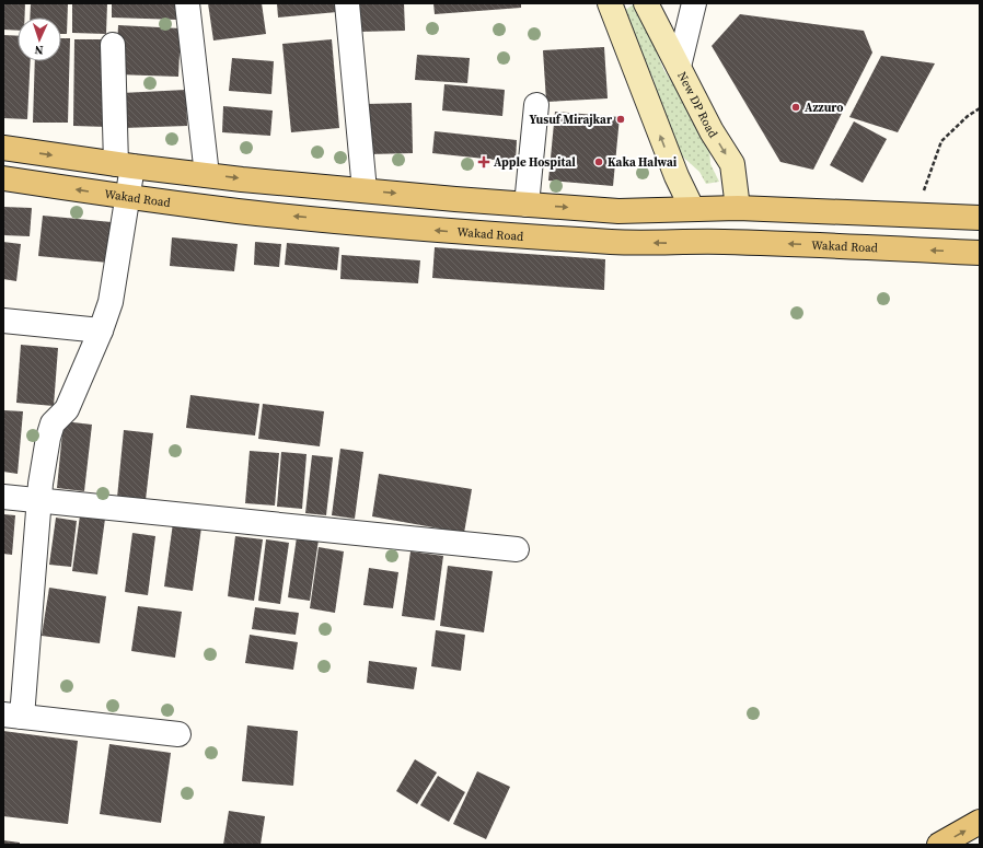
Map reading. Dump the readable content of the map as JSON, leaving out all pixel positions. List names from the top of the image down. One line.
{"streets":{"main road":["New DP Road","Wakad Road"]},"places":{"other":["Azzuro","Yusuf Mirajkar","Kaka Halwai"],"health":["Apple Hospital"]},"north":"bottom"}
